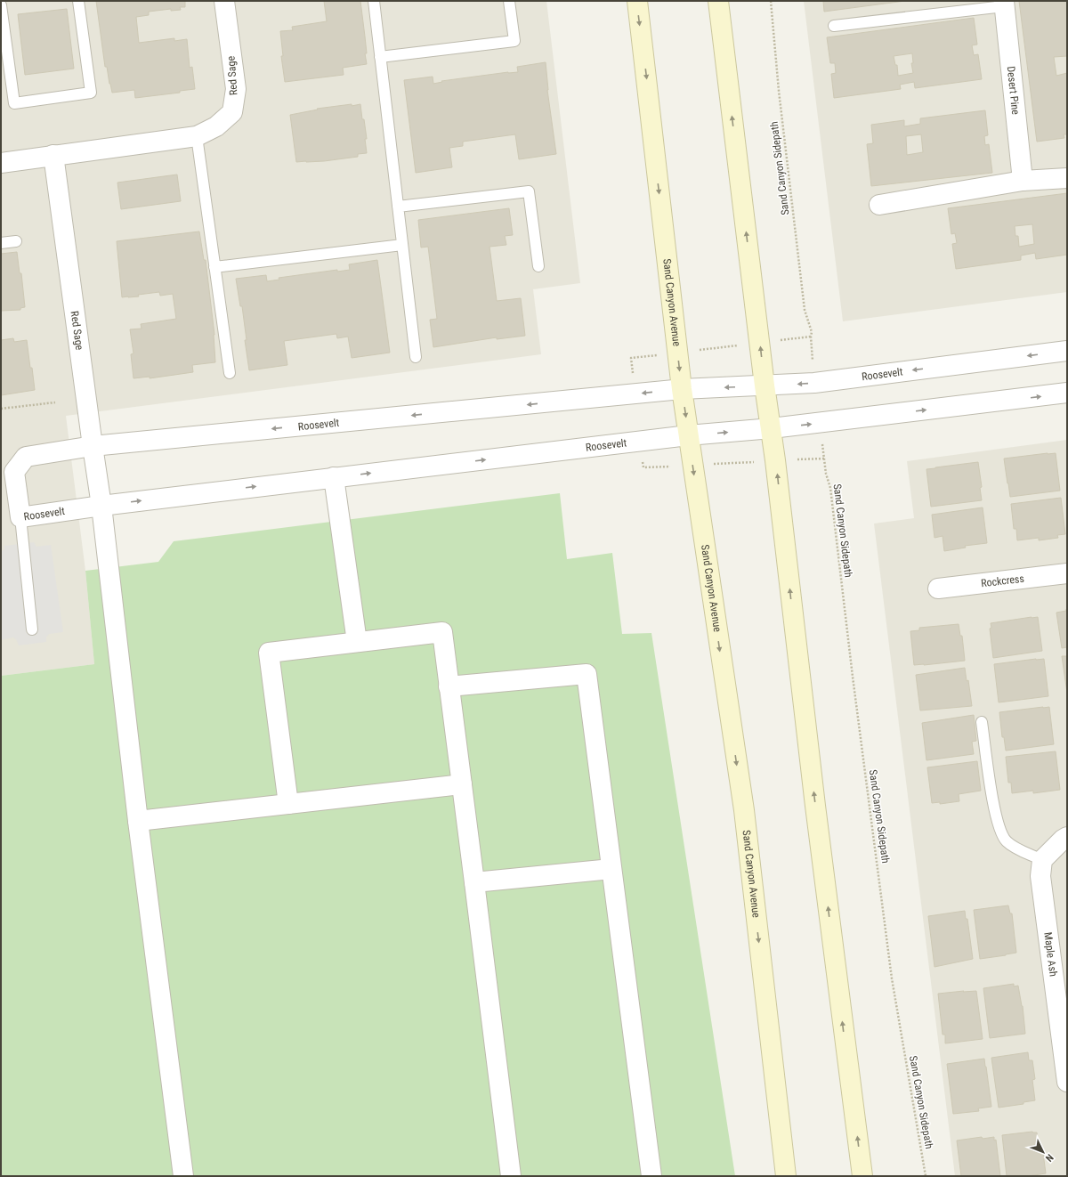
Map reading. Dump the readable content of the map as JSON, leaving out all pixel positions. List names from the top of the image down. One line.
{"streets":{"main road":["Sand Canyon Avenue"],"street":["Red Sage","Desert Pine","Roosevelt","Rockcress","Maple Ash"],"path":["Sand Canyon Sidepath"]},"crossings":[["Red Sage","Roosevelt"],["Sand Canyon Avenue","Roosevelt"]],"north":"bottom right"}
